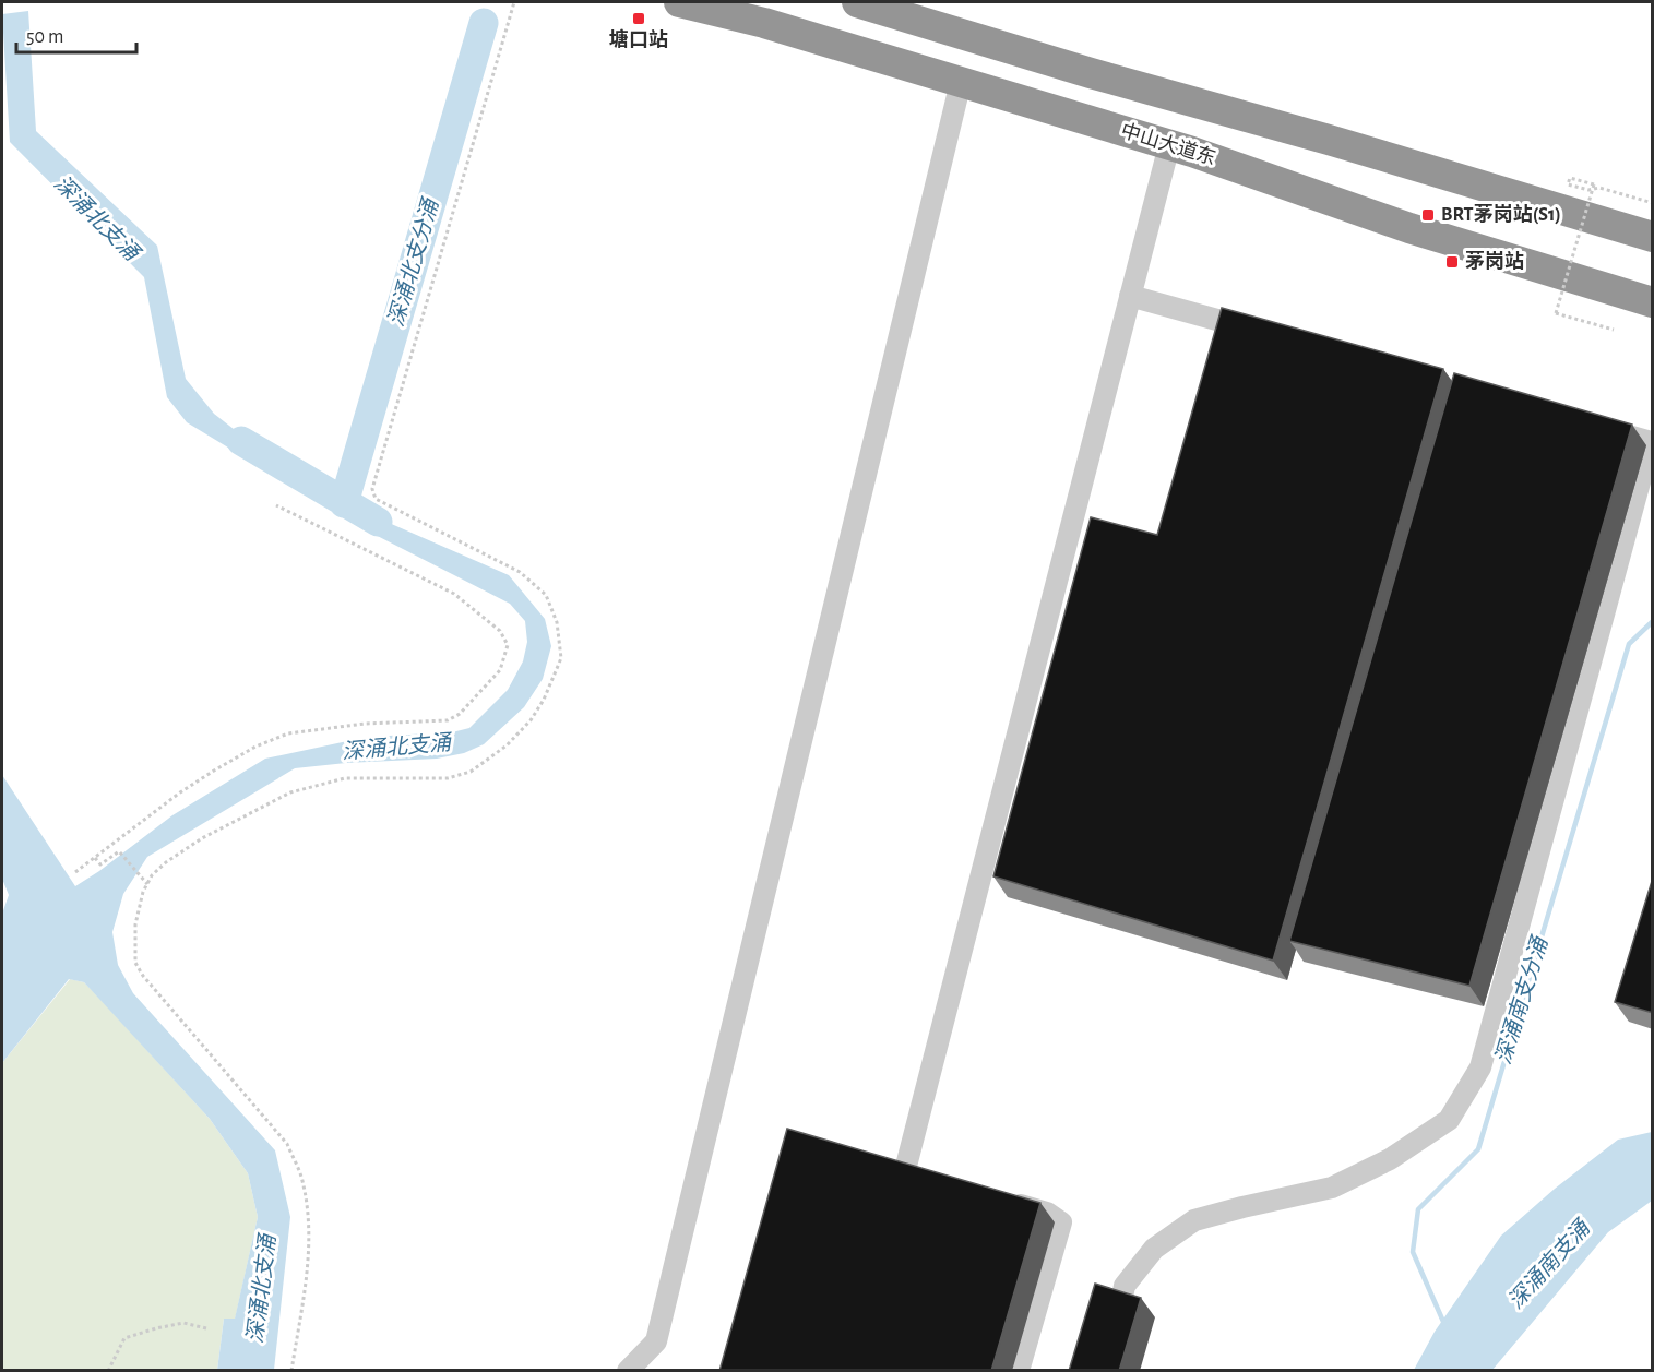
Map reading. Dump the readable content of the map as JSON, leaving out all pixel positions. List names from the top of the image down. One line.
{"streets":{"highway":["中山大道东"]},"water":["深涌北支涌","深涌北支分涌","深涌南支分涌","深涌南支涌"],"places":{"transit":["塘口站","BRT茅岗站(S1)","茅岗站"]},"scale_bar":"50 m"}
